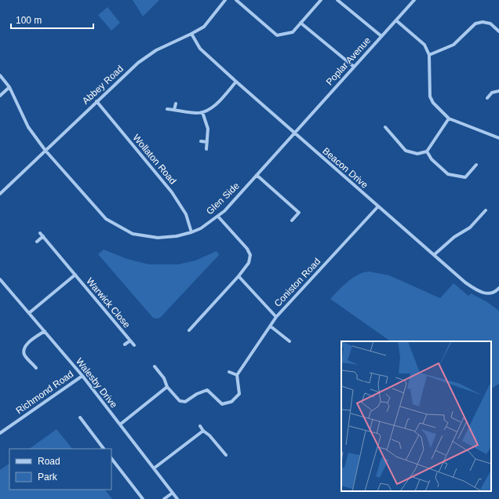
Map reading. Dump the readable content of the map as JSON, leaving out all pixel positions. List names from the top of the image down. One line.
{"streets":{"street":["Poplar Avenue","Abbey Road","Wollaton Road","Beacon Drive","Glen Side","Coniston Road","Warwick Close","Walesby Drive","Richmond Road"]},"crossings":[["Poplar Avenue","Beacon Drive"],["Poplar Avenue","Glen Side"],["Abbey Road","Wollaton Road"],["Abbey Road","Beacon Drive"],["Abbey Road","Glen Side"],["Wollaton Road","Glen Side"],["Beacon Drive","Glen Side"],["Beacon Drive","Coniston Road"],["Warwick Close","Walesby Drive"],["Walesby Drive","Richmond Road"]],"legend":["Road","Park"],"scale_bar":"100 m"}
